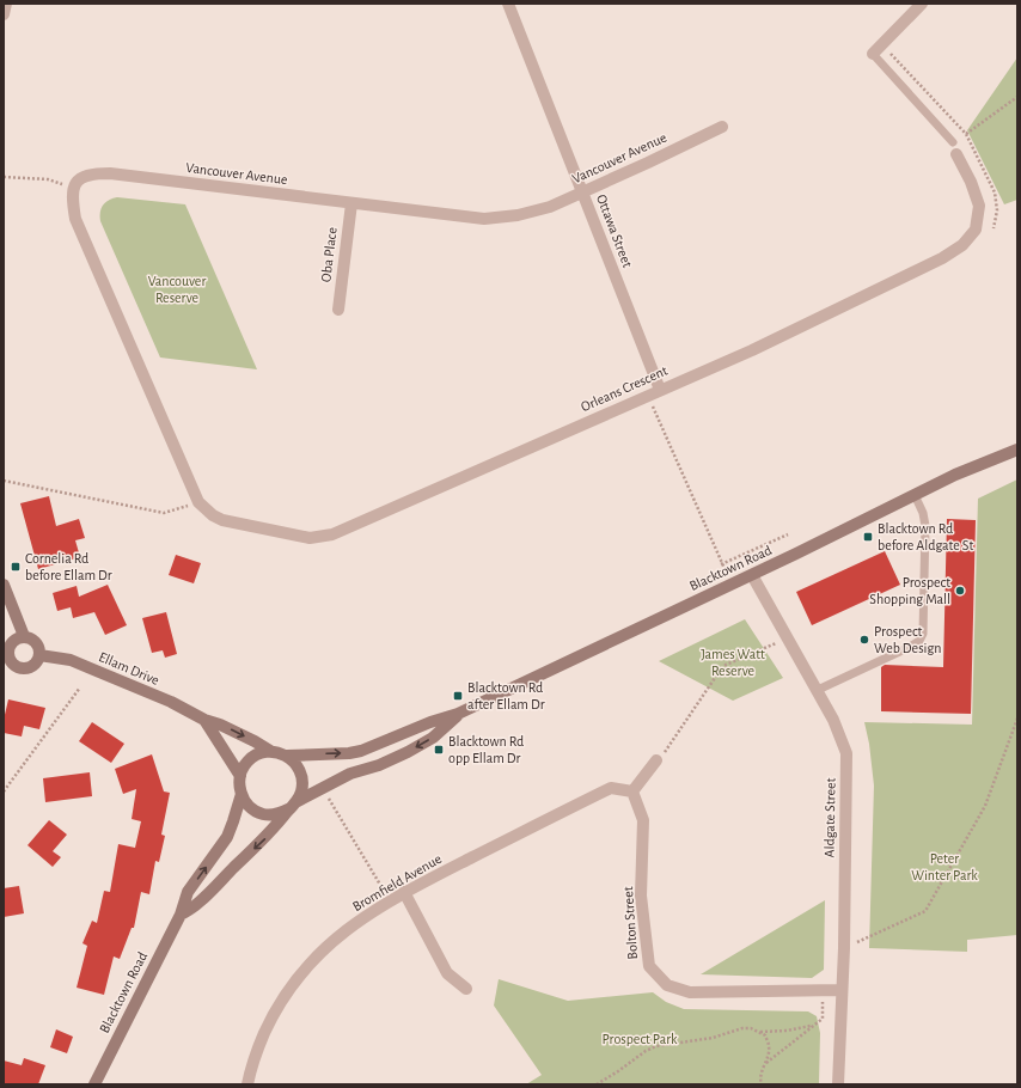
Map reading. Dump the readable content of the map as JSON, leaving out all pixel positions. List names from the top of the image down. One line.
{"streets":{"main road":["Blacktown Road","Ellam Drive"],"street":["Vancouver Avenue","Ottawa Street","Oba Place","Orleans Crescent","Aldgate Street","Bromfield Avenue","Bolton Street"]},"crossings":[["Vancouver Avenue","Ottawa Street"],["Vancouver Avenue","Oba Place"],["Ottawa Street","Orleans Crescent"],["Blacktown Road","Ellam Drive"],["Blacktown Road","Aldgate Street"],["Aldgate Street","Bolton Street"],["Bromfield Avenue","Bolton Street"]],"parks":["Vancouver Reserve","James Watt Reserve","Peter Winter Park","Prospect Park"],"places":{"transit":["Blacktown Rd before Aldgate St","Cornelia Rd before Ellam Dr","Blacktown Rd after Ellam Dr","Blacktown Rd opp Ellam Dr"],"other":["Prospect Shopping Mall","Prospect Web Design"]}}
